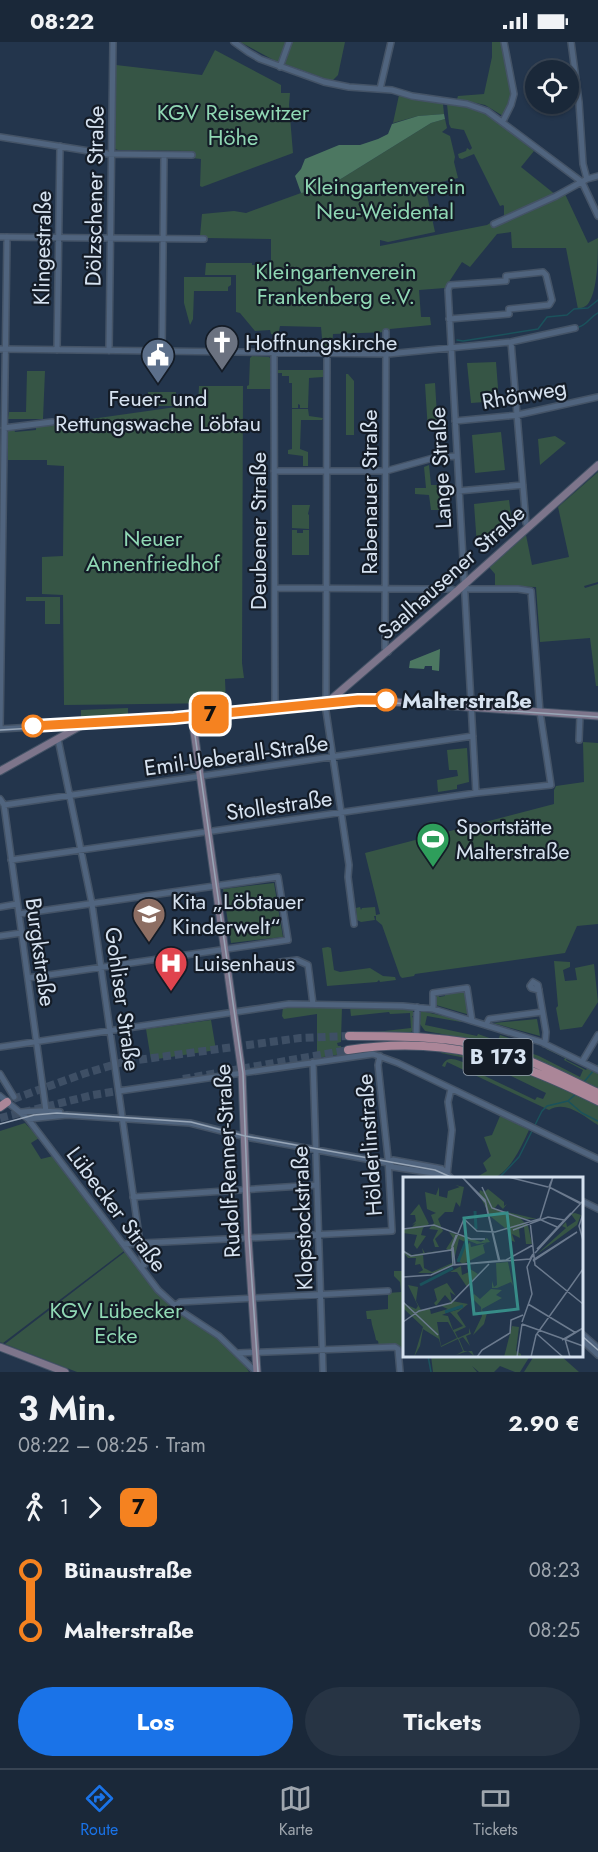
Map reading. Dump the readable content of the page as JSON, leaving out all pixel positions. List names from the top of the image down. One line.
{"streets":{"main road":["B 173"],"street":["Dölzschener Straße","Klingestraße","Rhönweg","Lange Straße","Rabenauer Straße","Deubener Straße","Saalhausener Straße","Emil-Ueberall-Straße","Stollestraße","Burgkstraße","Gohliser Straße","Hölderlinstraße","Rudolf-Renner-Straße","Lübecker Straße","Klopstockstraße"]},"crossings":[["Rhönweg","Lange Straße"],["Lange Straße","Saalhausener Straße"],["Lange Straße","Emil-Ueberall-Straße"],["Lange Straße","Stollestraße"],["Rabenauer Straße","Saalhausener Straße"],["Emil-Ueberall-Straße","Burgkstraße"],["Emil-Ueberall-Straße","Gohliser Straße"],["Stollestraße","Burgkstraße"],["Stollestraße","Gohliser Straße"],["Hölderlinstraße","Klopstockstraße"],["Rudolf-Renner-Straße","Lübecker Straße"]],"parks":["KGV Reisewitzer Höhe","Kleingartenverein Neu-Weidental","Kleingartenverein Frankenberg e.V.","Neuer Annenfriedhof","KGV Lübecker Ecke"],"places":{"church":["Hoffnungskirche"],"public building":["Feuer- und Rettungswache Löbtau"],"other":["Malterstraße"],"sports":["Sportstätte Malterstraße"],"school or university":["Kita „Löbtauer Kinderwelt“"],"hospital":["Luisenhaus"]},"lines":["tram line 7"],"page":{"status":"08:22","on_map":"7","heading":["3 Min.","08:22 – 08:25 · Tram","2.90 €"],"legs":["1","7"],"list":[{"name":"Bünaustraße","value":"08:23"},{"name":"Malterstraße","value":"08:25"}],"buttons":["Los","Tickets"],"tabs":["Route","Karte","Tickets"]}}
